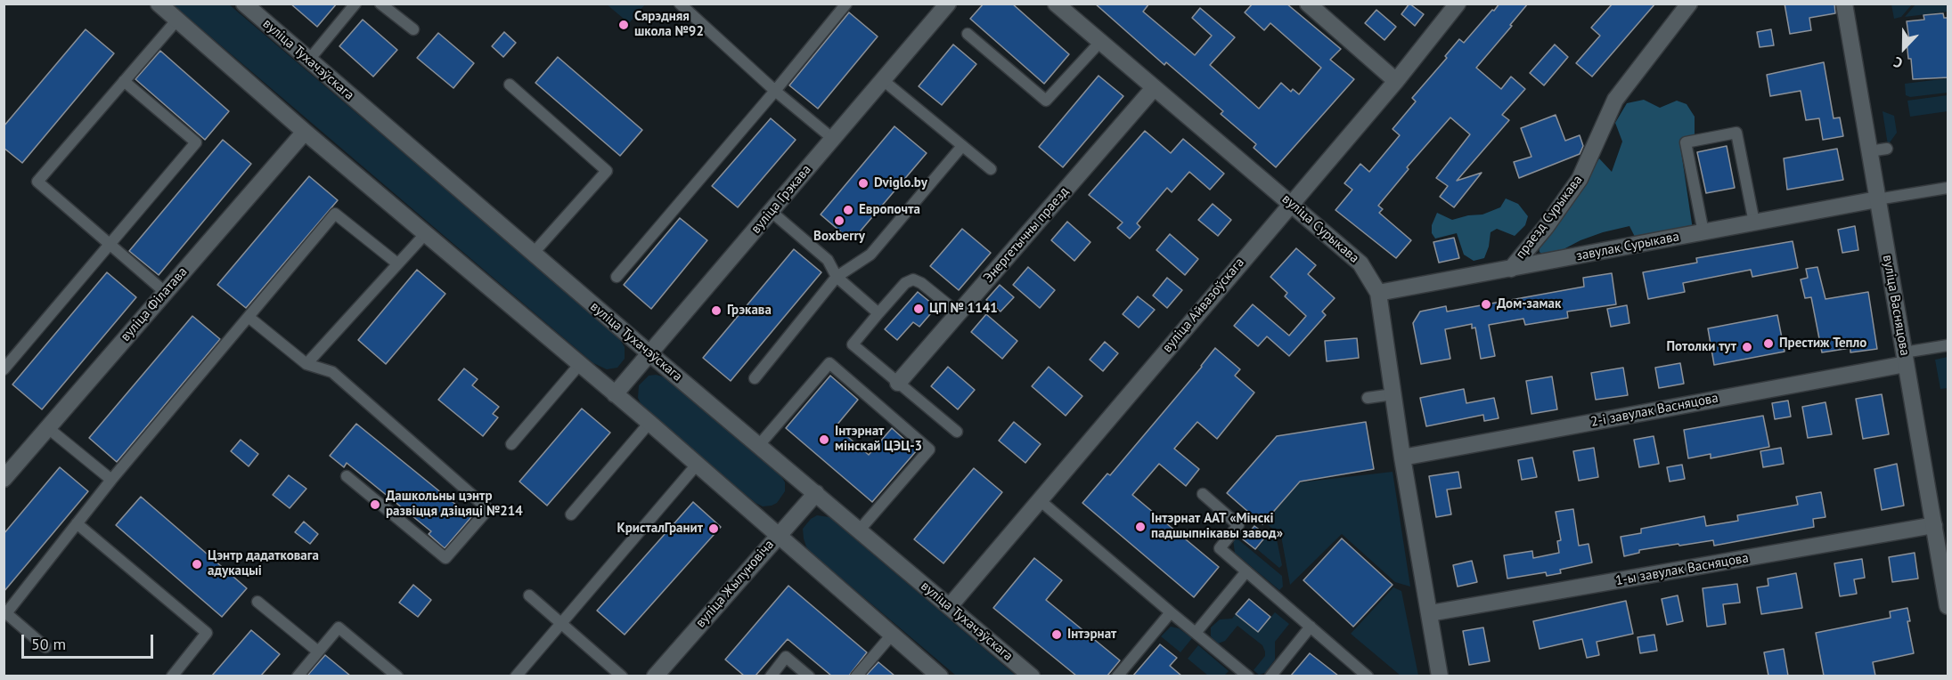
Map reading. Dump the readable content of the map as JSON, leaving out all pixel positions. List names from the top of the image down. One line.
{"streets":{"street":["вуліца Тухачэўскага","вуліца Грэкава","праезд Сурыкава","вуліца Сурыкава","Энергетычны праезд","завулак Сурыкава","вуліца Філатава","вуліца Айвазоўскага","вуліца Васняцова","2-і завулак Васняцова","1-ы завулак Васняцова","вуліца Жылуновіча"]},"crossings":[["вуліца Тухачэўскага","вуліца Грэкава"],["вуліца Тухачэўскага","вуліца Айвазоўскага"],["вуліца Тухачэўскага","вуліца Жылуновіча"],["праезд Сурыкава","завулак Сурыкава"],["вуліца Сурыкава","Энергетычны праезд"],["вуліца Сурыкава","завулак Сурыкава"],["вуліца Сурыкава","вуліца Айвазоўскага"],["вуліца Сурыкава","2-і завулак Васняцова"],["вуліца Сурыкава","1-ы завулак Васняцова"],["завулак Сурыкава","вуліца Васняцова"],["вуліца Васняцова","2-і завулак Васняцова"],["вуліца Васняцова","1-ы завулак Васняцова"]],"places":["Сярэдняя школа №92","Dviglo.by","Европочта","Boxberry","Дом-замак","ЦП № 1141","Грэкава","Престиж Тепло","Потолки тут","Інтэрнат мінскай ЦЭЦ-3","Дашкольны цэнтр развіцця дзіцяці №214","Інтэрнат ААТ «Мінскі падшыпнікавы завод»","КристалГранит","Цэнтр дадатковага адукацыі","Інтэрнат"],"scale_bar":"50 m","north":"bottom"}
